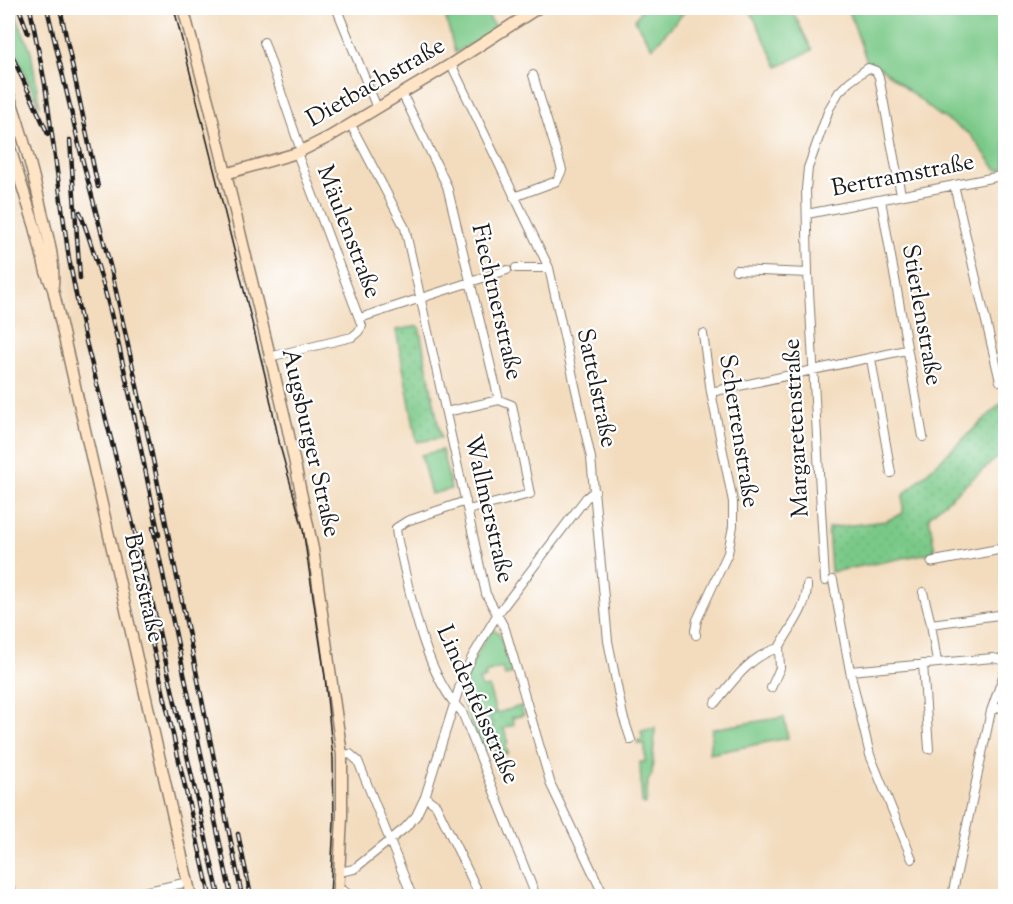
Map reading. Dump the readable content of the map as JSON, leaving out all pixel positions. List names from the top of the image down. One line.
{"streets":{"main road":["Dietbachstraße","Augsburger Straße","Benzstraße"],"street":["Bertramstraße","Mäulenstraße","Fiechtnerstraße","Stierlenstraße","Sattelstraße","Margaretenstraße","Scherrenstraße","Wallmerstraße","Lindenfelsstraße"]},"crossings":[["Dietbachstraße","Mäulenstraße"],["Dietbachstraße","Fiechtnerstraße"],["Dietbachstraße","Sattelstraße"],["Dietbachstraße","Augsburger Straße"],["Dietbachstraße","Wallmerstraße"],["Bertramstraße","Stierlenstraße"],["Bertramstraße","Margaretenstraße"],["Fiechtnerstraße","Wallmerstraße"],["Fiechtnerstraße","Lindenfelsstraße"],["Wallmerstraße","Lindenfelsstraße"]]}
